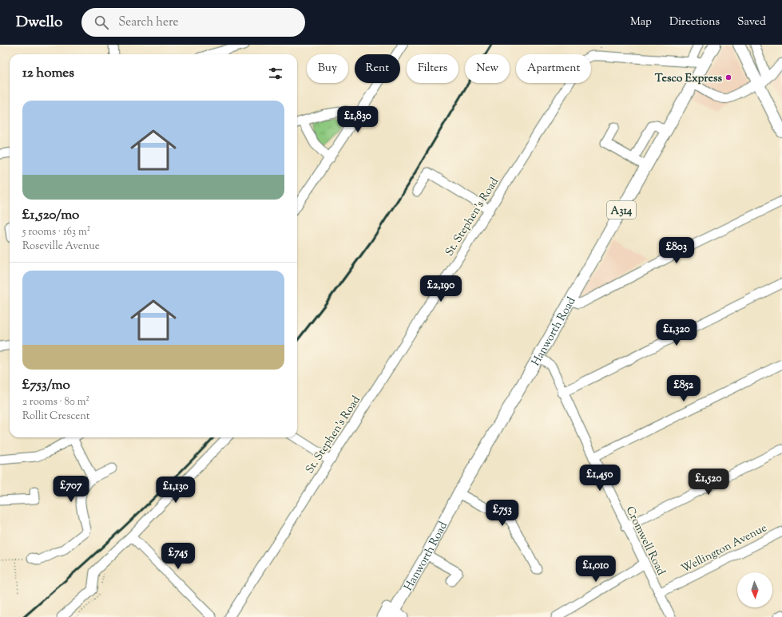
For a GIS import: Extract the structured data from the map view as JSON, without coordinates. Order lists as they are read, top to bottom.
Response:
{
  "streets": {
    "main road": ["A314", "Hanworth Road"],
    "street": ["St. Stephen's Road", "Cromwell Road", "Wellington Avenue"]
  },
  "crossings": [
    ["St. Stephen's Road", "Hanworth Road"],
    ["Hanworth Road", "Cromwell Road"],
    ["Cromwell Road", "Wellington Avenue"]
  ],
  "places": ["Tesco Express"],
  "north": "bottom",
  "page": {
    "header": "Dwello",
    "search": "Search here",
    "nav": ["Map", "Directions", "Saved"],
    "chip": [
      "Buy",
      "Rent",
      "Filters",
      "New",
      "Apartment"
    ],
    "heading": "12 homes",
    "list": [
      {
        "name": "£1,520/mo",
        "note": "5 rooms · 163 m² · Roseville Avenue"
      },
      {
        "name": "£753/mo",
        "note": "2 rooms · 80 m² · Rollit Crescent"
      }
    ],
    "price": [
      "£1,830",
      "£803",
      "£2,190",
      "£1,320",
      "£852",
      "£1,450",
      "£1,520",
      "£707",
      "£1,130",
      "£753",
      "£745",
      "£1,010"
    ]
  }
}
